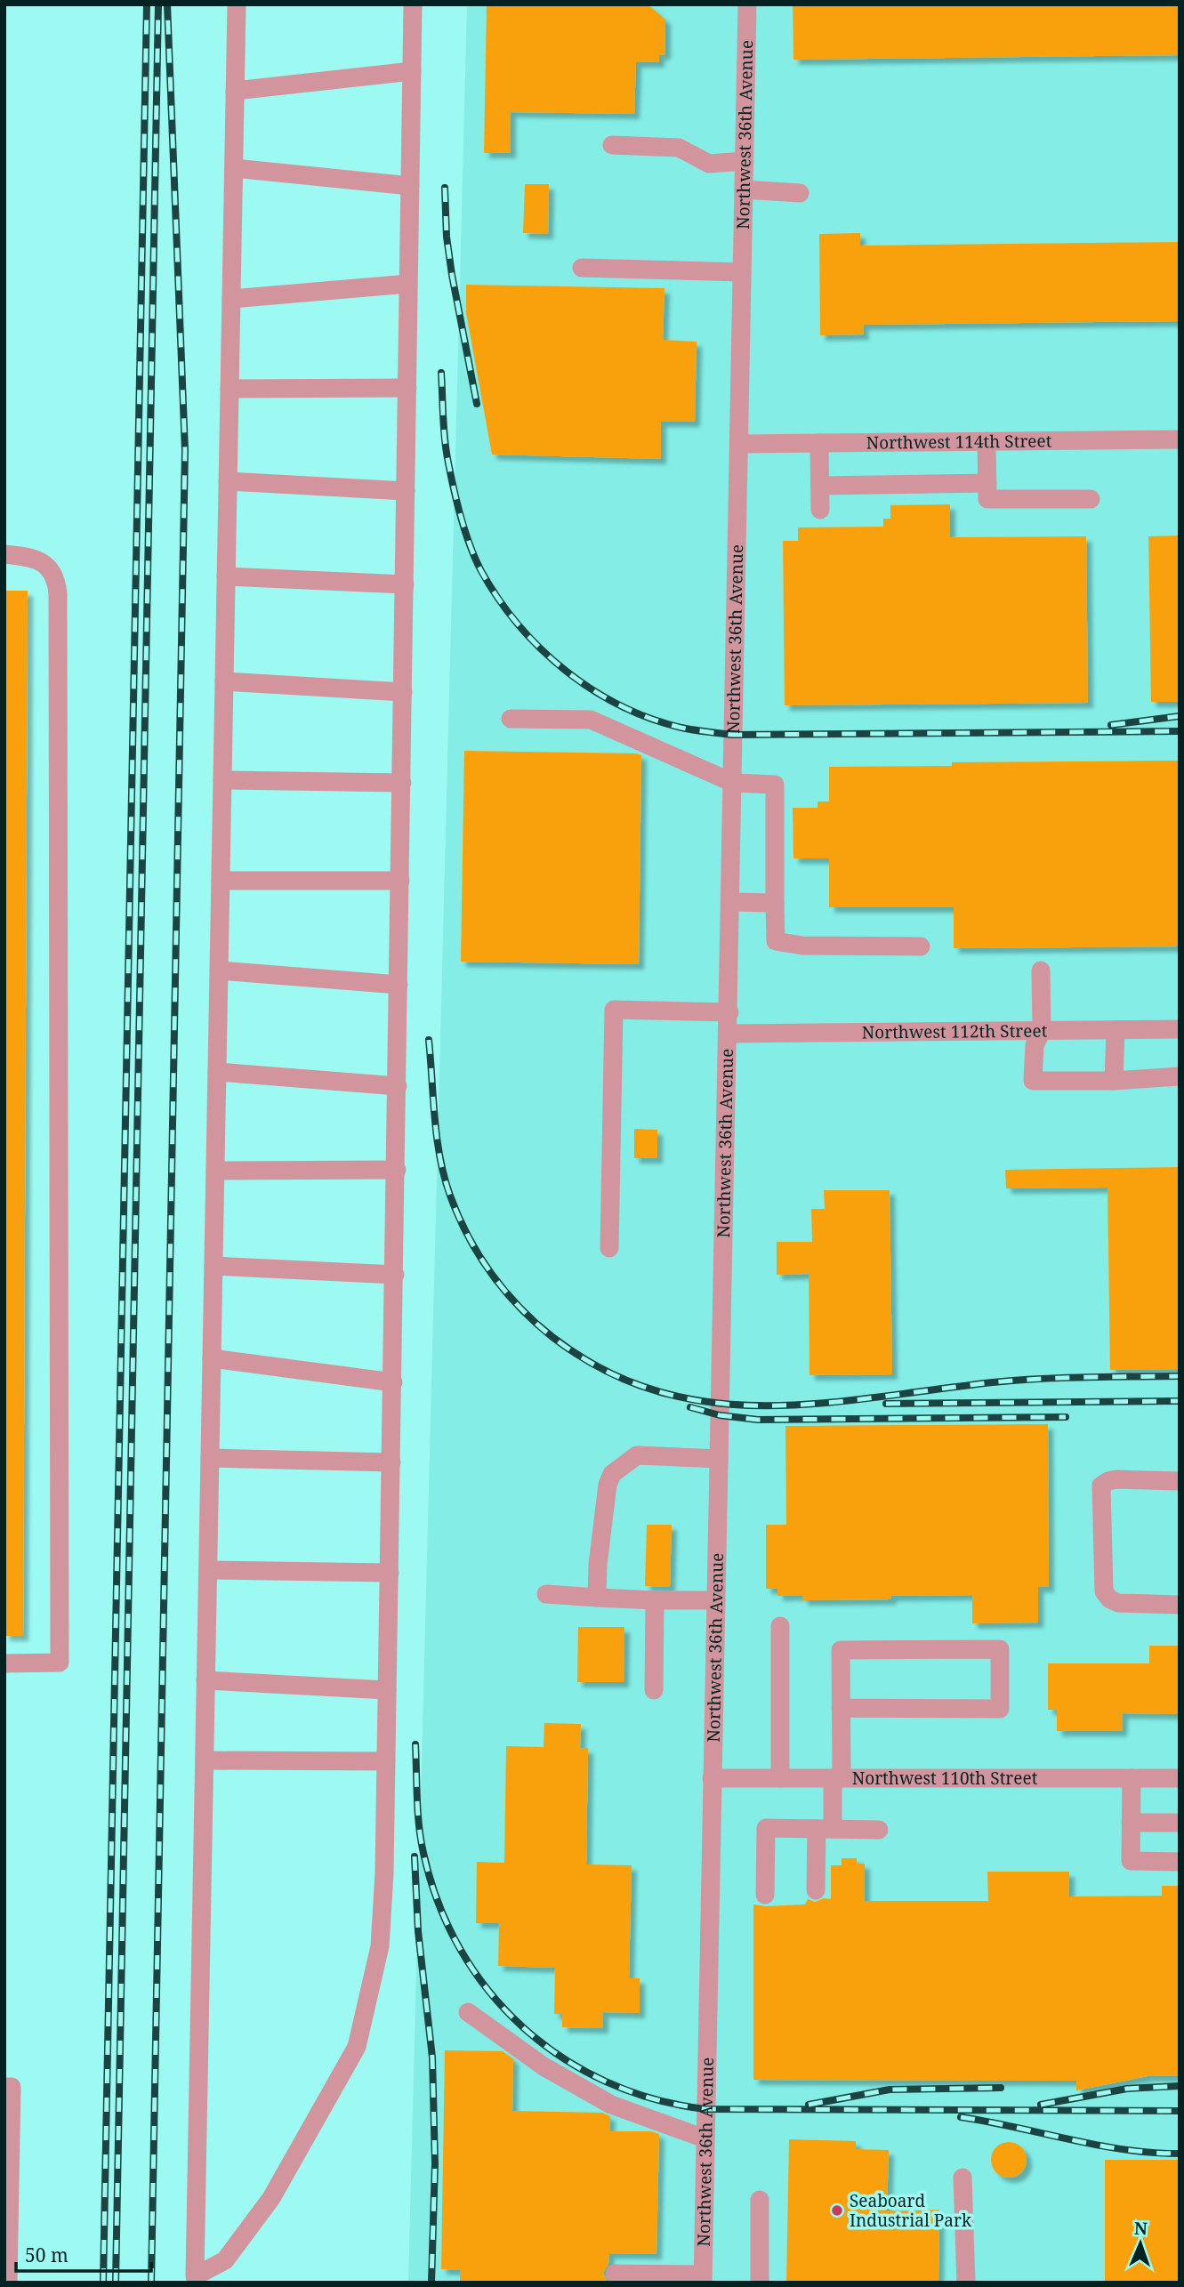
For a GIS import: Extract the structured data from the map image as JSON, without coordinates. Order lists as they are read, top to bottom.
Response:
{
  "streets": {
    "street": [
      "Northwest 36th Avenue",
      "Northwest 114th Street",
      "Northwest 112th Street",
      "Northwest 110th Street"
    ]
  },
  "crossings": [
    ["Northwest 36th Avenue", "Northwest 114th Street"],
    ["Northwest 36th Avenue", "Northwest 112th Street"],
    ["Northwest 36th Avenue", "Northwest 110th Street"]
  ],
  "places": ["Seaboard Industrial Park"],
  "scale_bar": "50 m",
  "north": "top"
}
